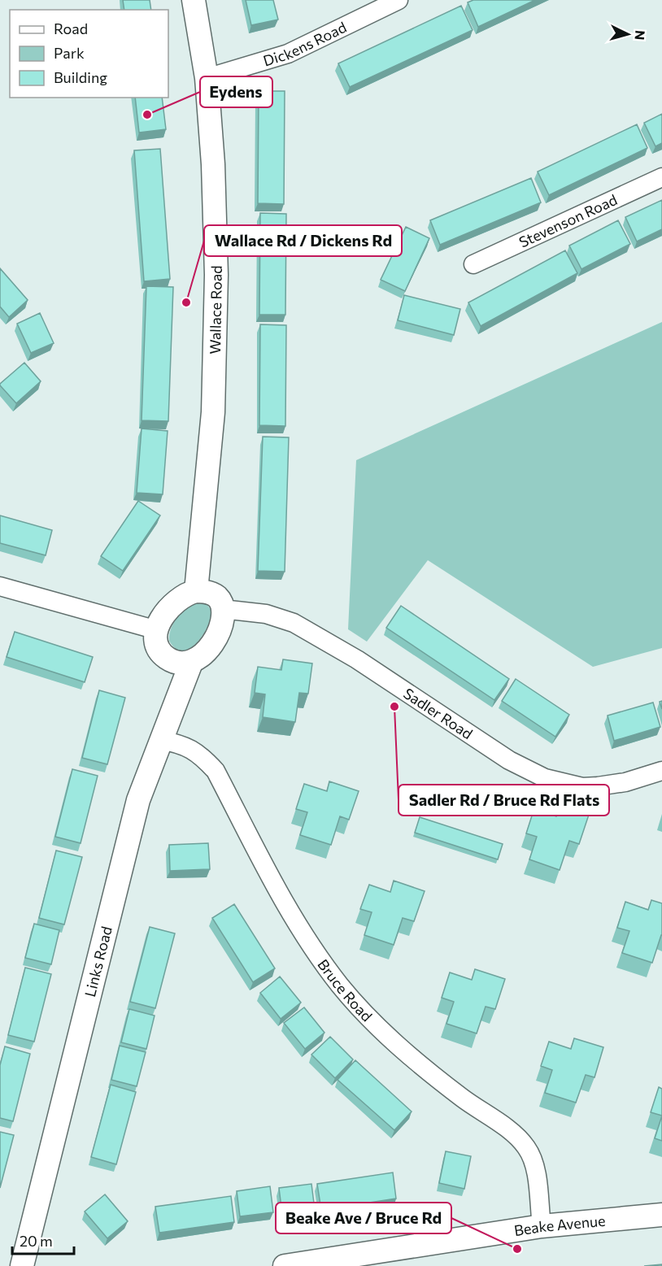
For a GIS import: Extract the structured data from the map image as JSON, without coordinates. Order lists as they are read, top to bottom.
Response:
{
  "streets": {
    "street": [
      "Dickens Road",
      "Stevenson Road",
      "Wallace Road",
      "Sadler Road",
      "Links Road",
      "Bruce Road",
      "Beake Avenue"
    ]
  },
  "crossings": [
    ["Dickens Road", "Wallace Road"],
    ["Wallace Road", "Sadler Road"],
    ["Wallace Road", "Links Road"],
    ["Sadler Road", "Links Road"],
    ["Links Road", "Bruce Road"],
    ["Bruce Road", "Beake Avenue"]
  ],
  "places": [
    "Eydens",
    "Wallace Rd / Dickens Rd",
    "Sadler Rd / Bruce Rd Flats",
    "Beake Ave / Bruce Rd"
  ],
  "legend": ["Road", "Park", "Building"],
  "scale_bar": "20 m",
  "north": "right"
}
